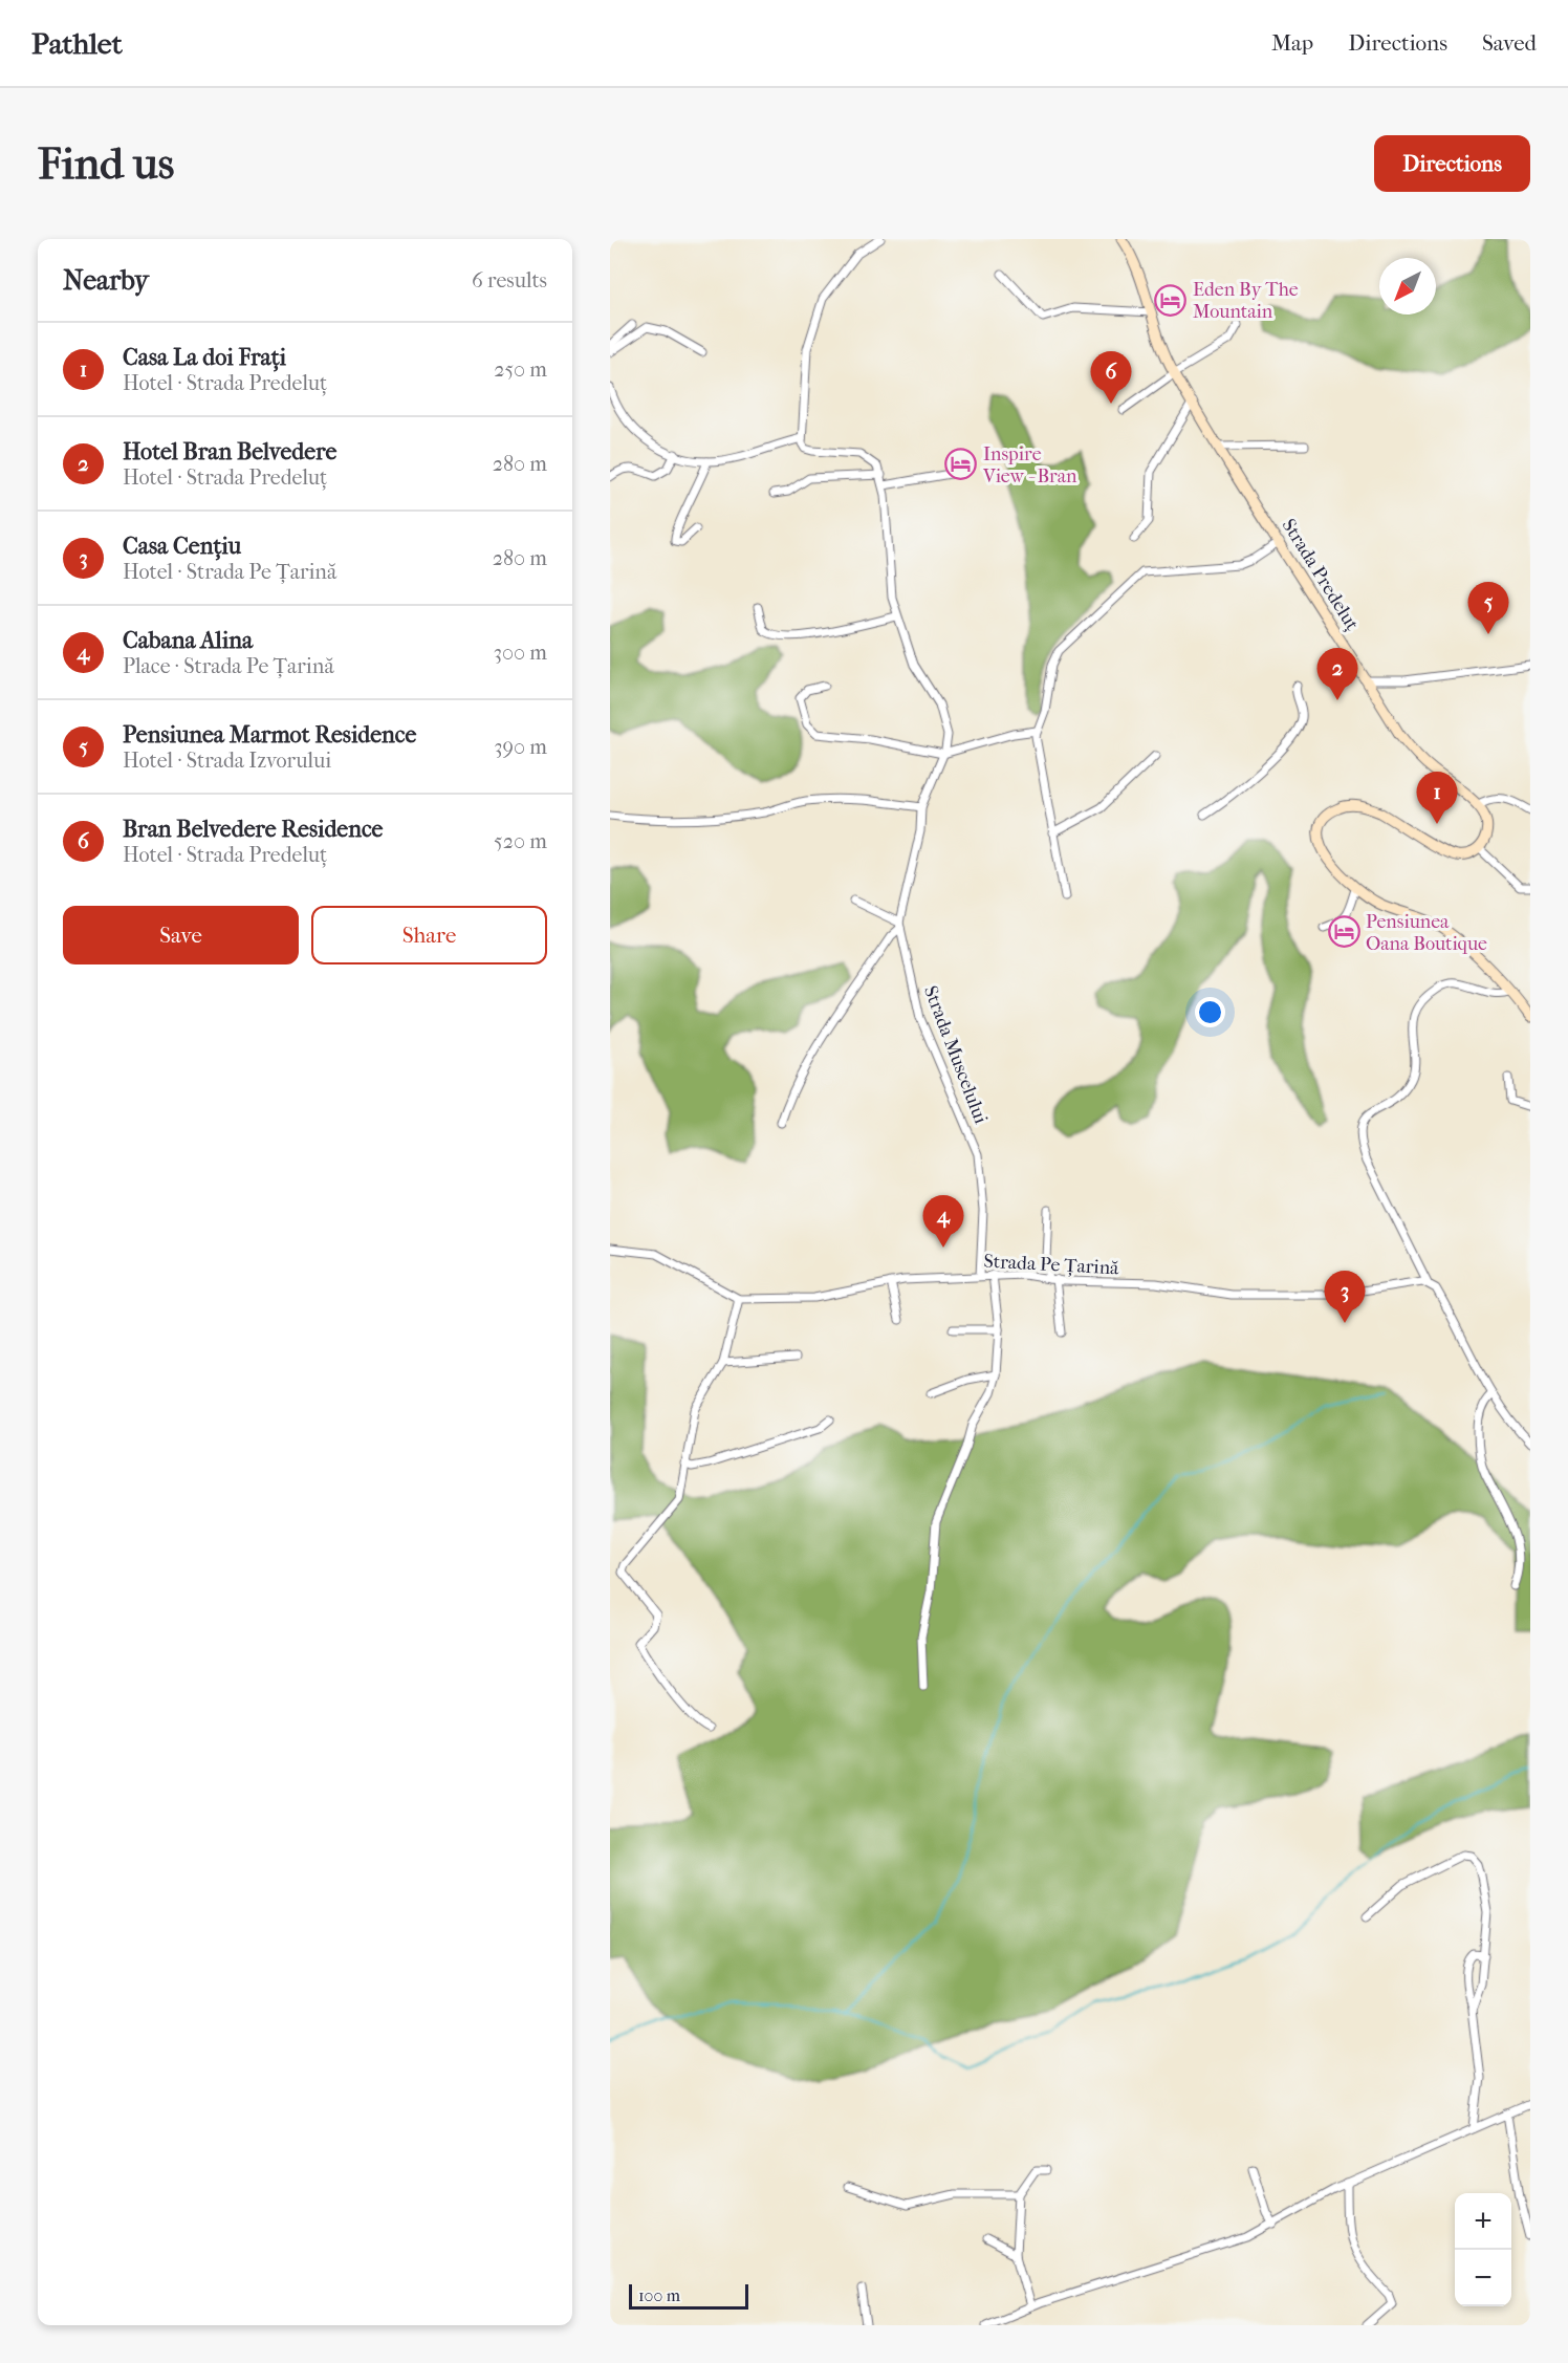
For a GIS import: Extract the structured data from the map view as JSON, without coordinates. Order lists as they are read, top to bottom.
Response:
{
  "streets": {
    "main road": ["Strada Predeluț"],
    "street": ["Strada Muscelului", "Strada Pe Țarină"]
  },
  "crossings": [
    ["Strada Muscelului", "Strada Pe Țarină"]
  ],
  "places": {
    "hotel": ["Eden By The Mountain", "Inspire View - Bran", "Pensiunea Oana Boutique"]
  },
  "scale_bar": "100 m",
  "north": "bottom left",
  "page": {
    "header": "Pathlet",
    "nav": ["Map", "Directions", "Saved"],
    "buttons": [
      "Directions",
      ["Save", "Share"]
    ],
    "title": "Find us",
    "heading": ["Nearby", "6 results"],
    "list": [
      {
        "mark": "1",
        "name": "Casa La doi Frați",
        "note": "Hotel · Strada Predeluț",
        "value": "250 m"
      },
      {
        "mark": "2",
        "name": "Hotel Bran Belvedere",
        "note": "Hotel · Strada Predeluț",
        "value": "280 m"
      },
      {
        "mark": "3",
        "name": "Casa Cențiu",
        "note": "Hotel · Strada Pe Țarină",
        "value": "280 m"
      },
      {
        "mark": "4",
        "name": "Cabana Alina",
        "note": "Place · Strada Pe Țarină",
        "value": "300 m"
      },
      {
        "mark": "5",
        "name": "Pensiunea Marmot Residence",
        "note": "Hotel · Strada Izvorului",
        "value": "390 m"
      },
      {
        "mark": "6",
        "name": "Bran Belvedere Residence",
        "note": "Hotel · Strada Predeluț",
        "value": "520 m"
      }
    ],
    "pins": [
      "6",
      "5",
      "2",
      "1",
      "4",
      "3"
    ],
    "map_buttons": ["+", "−"],
    "scale": "100 m"
  }
}
